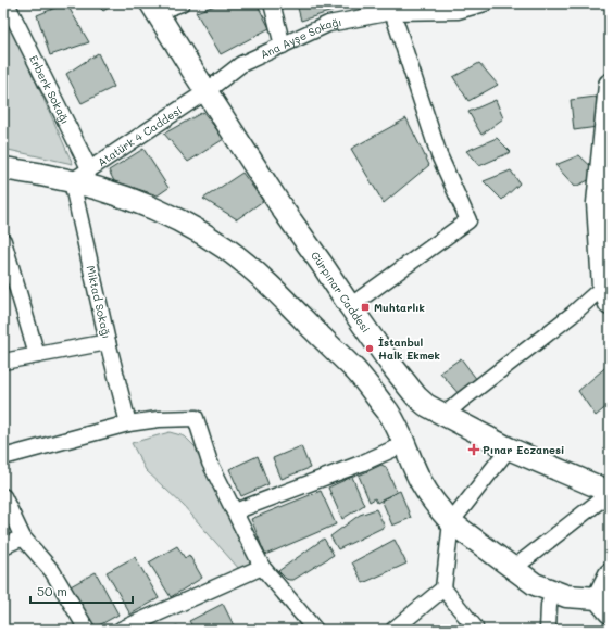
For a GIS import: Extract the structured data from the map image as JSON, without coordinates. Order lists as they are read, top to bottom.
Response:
{
  "streets": {
    "main road": ["Gürpınar Caddesi"],
    "street": [
      "Ana Ayşe Sokağı",
      "Erberk Sokağı",
      "Atatürk 4 Caddesi",
      "Miktad Sokağı"
    ]
  },
  "crossings": [
    ["Ana Ayşe Sokağı", "Atatürk 4 Caddesi"],
    ["Ana Ayşe Sokağı", "Gürpınar Caddesi"],
    ["Erberk Sokağı", "Atatürk 4 Caddesi"],
    ["Erberk Sokağı", "Miktad Sokağı"],
    ["Atatürk 4 Caddesi", "Gürpınar Caddesi"],
    ["Atatürk 4 Caddesi", "Miktad Sokağı"]
  ],
  "places": {
    "transit": ["Muhtarlık"],
    "other": ["İstanbul Halk Ekmek"],
    "health": ["Pınar Eczanesi"]
  },
  "scale_bar": "50 m"
}
